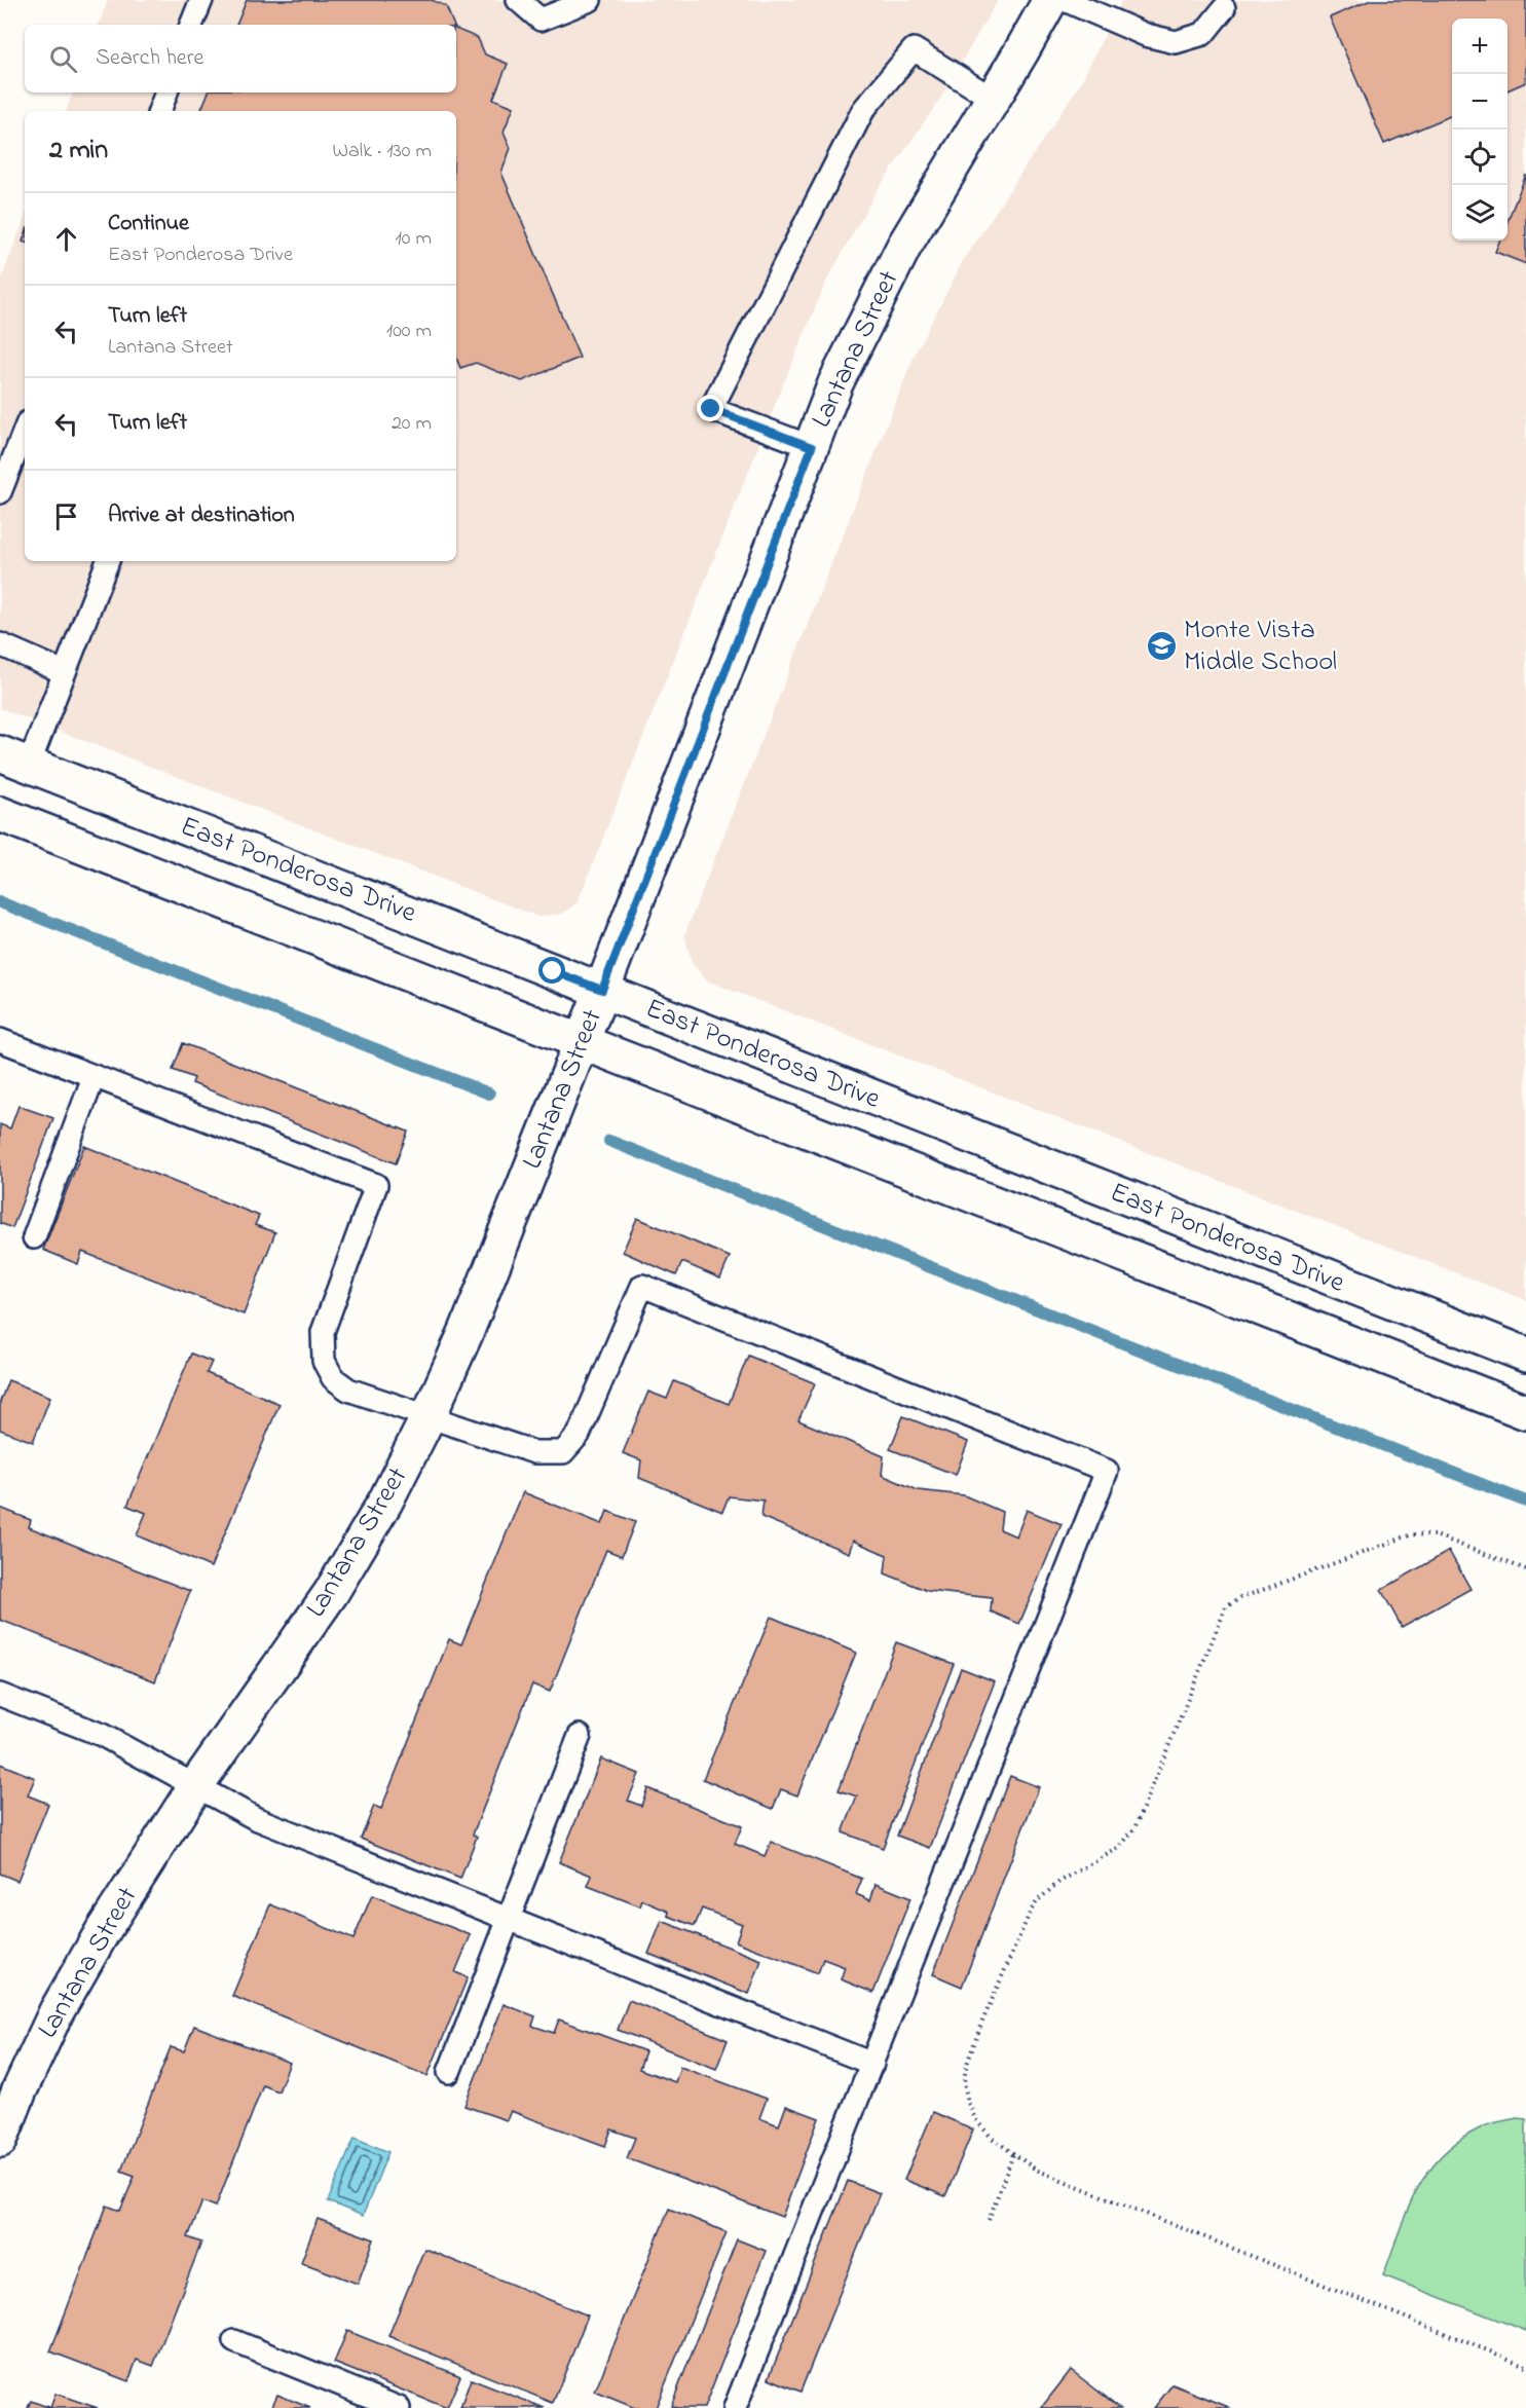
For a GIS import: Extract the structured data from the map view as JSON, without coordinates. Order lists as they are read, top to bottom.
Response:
{
  "streets": {
    "main road": ["Lantana Street", "East Ponderosa Drive"]
  },
  "crossings": [
    ["Lantana Street", "East Ponderosa Drive"]
  ],
  "places": {
    "school or university": ["Monte Vista Middle School"]
  },
  "page": {
    "map_buttons": ["+", "−"],
    "search": "Search here",
    "heading": ["2 min", "Walk · 130 m"],
    "list": [
      ["Continue", "East Ponderosa Drive", "10 m"],
      ["Turn left", "Lantana Street", "100 m"],
      ["Turn left", "20 m"],
      "Arrive at destination"
    ]
  }
}
